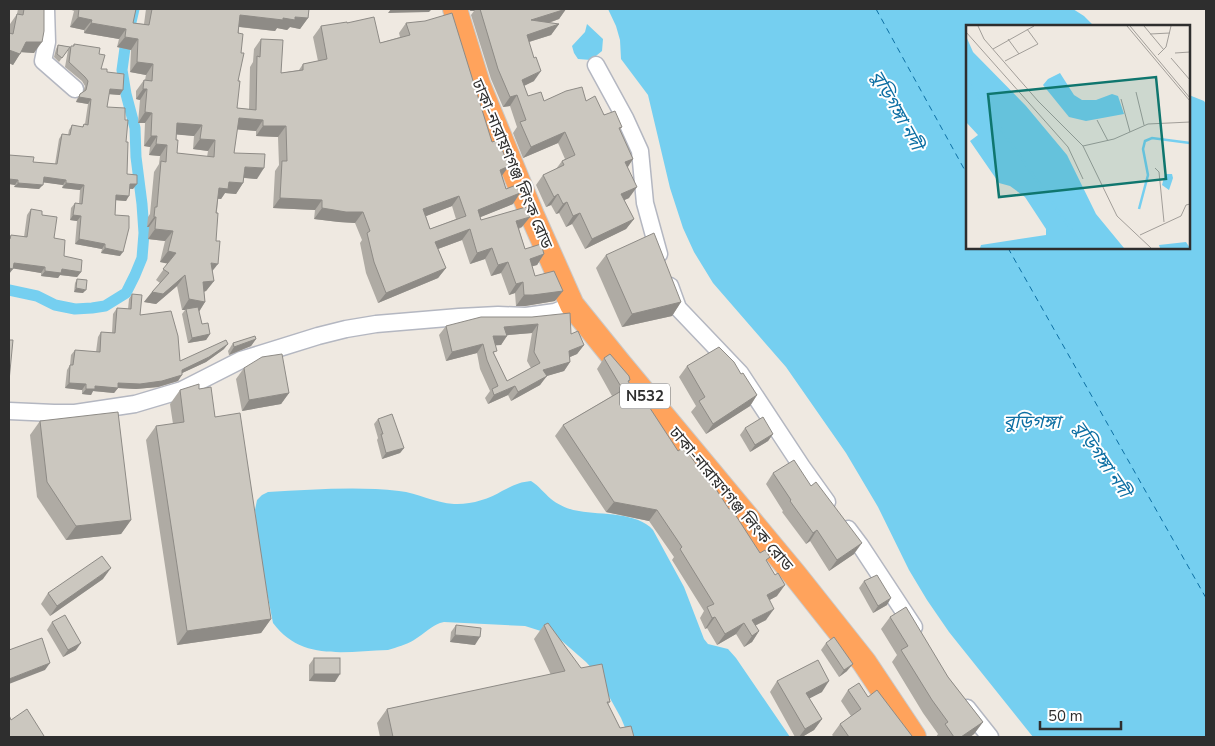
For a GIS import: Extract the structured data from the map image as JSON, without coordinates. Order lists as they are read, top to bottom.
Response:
{
  "streets": {
    "highway": ["ঢাকা-নারায়ণগঞ্জ লিংক রোড", "N532"]
  },
  "water": ["বুড়িগঙ্গা নদী", "বুড়িগঙ্গা"],
  "scale_bar": "50 m"
}
